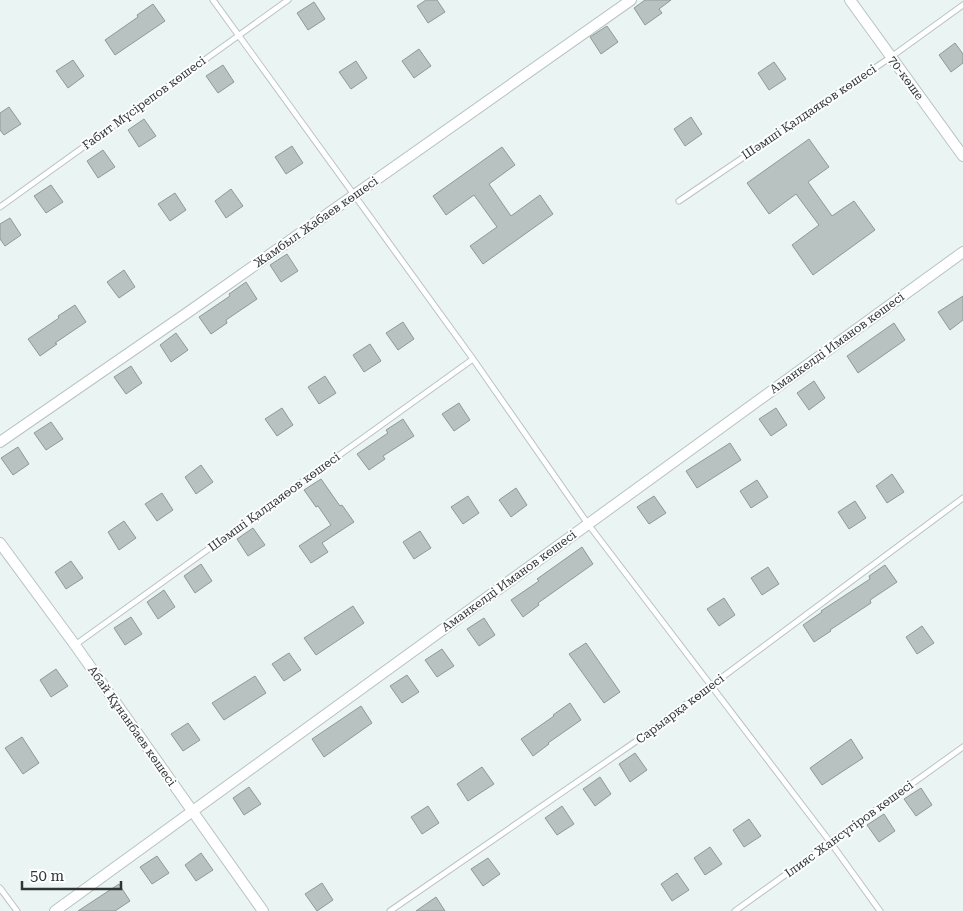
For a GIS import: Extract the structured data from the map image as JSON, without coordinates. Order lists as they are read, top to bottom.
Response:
{
  "streets": {
    "street": [
      "70-көше",
      "Жамбыл Жабаев көшесі",
      "Аманкелді Иманов көшесі",
      "Абай Құнанбаев көшесі"
    ],
    "lane": [
      "Ғабит Мүсірепов көшесі",
      "Шәмші Қалдаяқов көшесі",
      "Шәмші Қалдаяөов көшесі",
      "Сарыарқа көшесі",
      "Ілияс Жансүгіров көшесі"
    ]
  },
  "crossings": [
    ["70-көше", "Шәмші Қалдаяқов көшесі"],
    ["Аманкелді Иманов көшесі", "Абай Құнанбаев көшесі"],
    ["Шәмші Қалдаяөов көшесі", "Абай Құнанбаев көшесі"]
  ],
  "scale_bar": "50 m"
}
